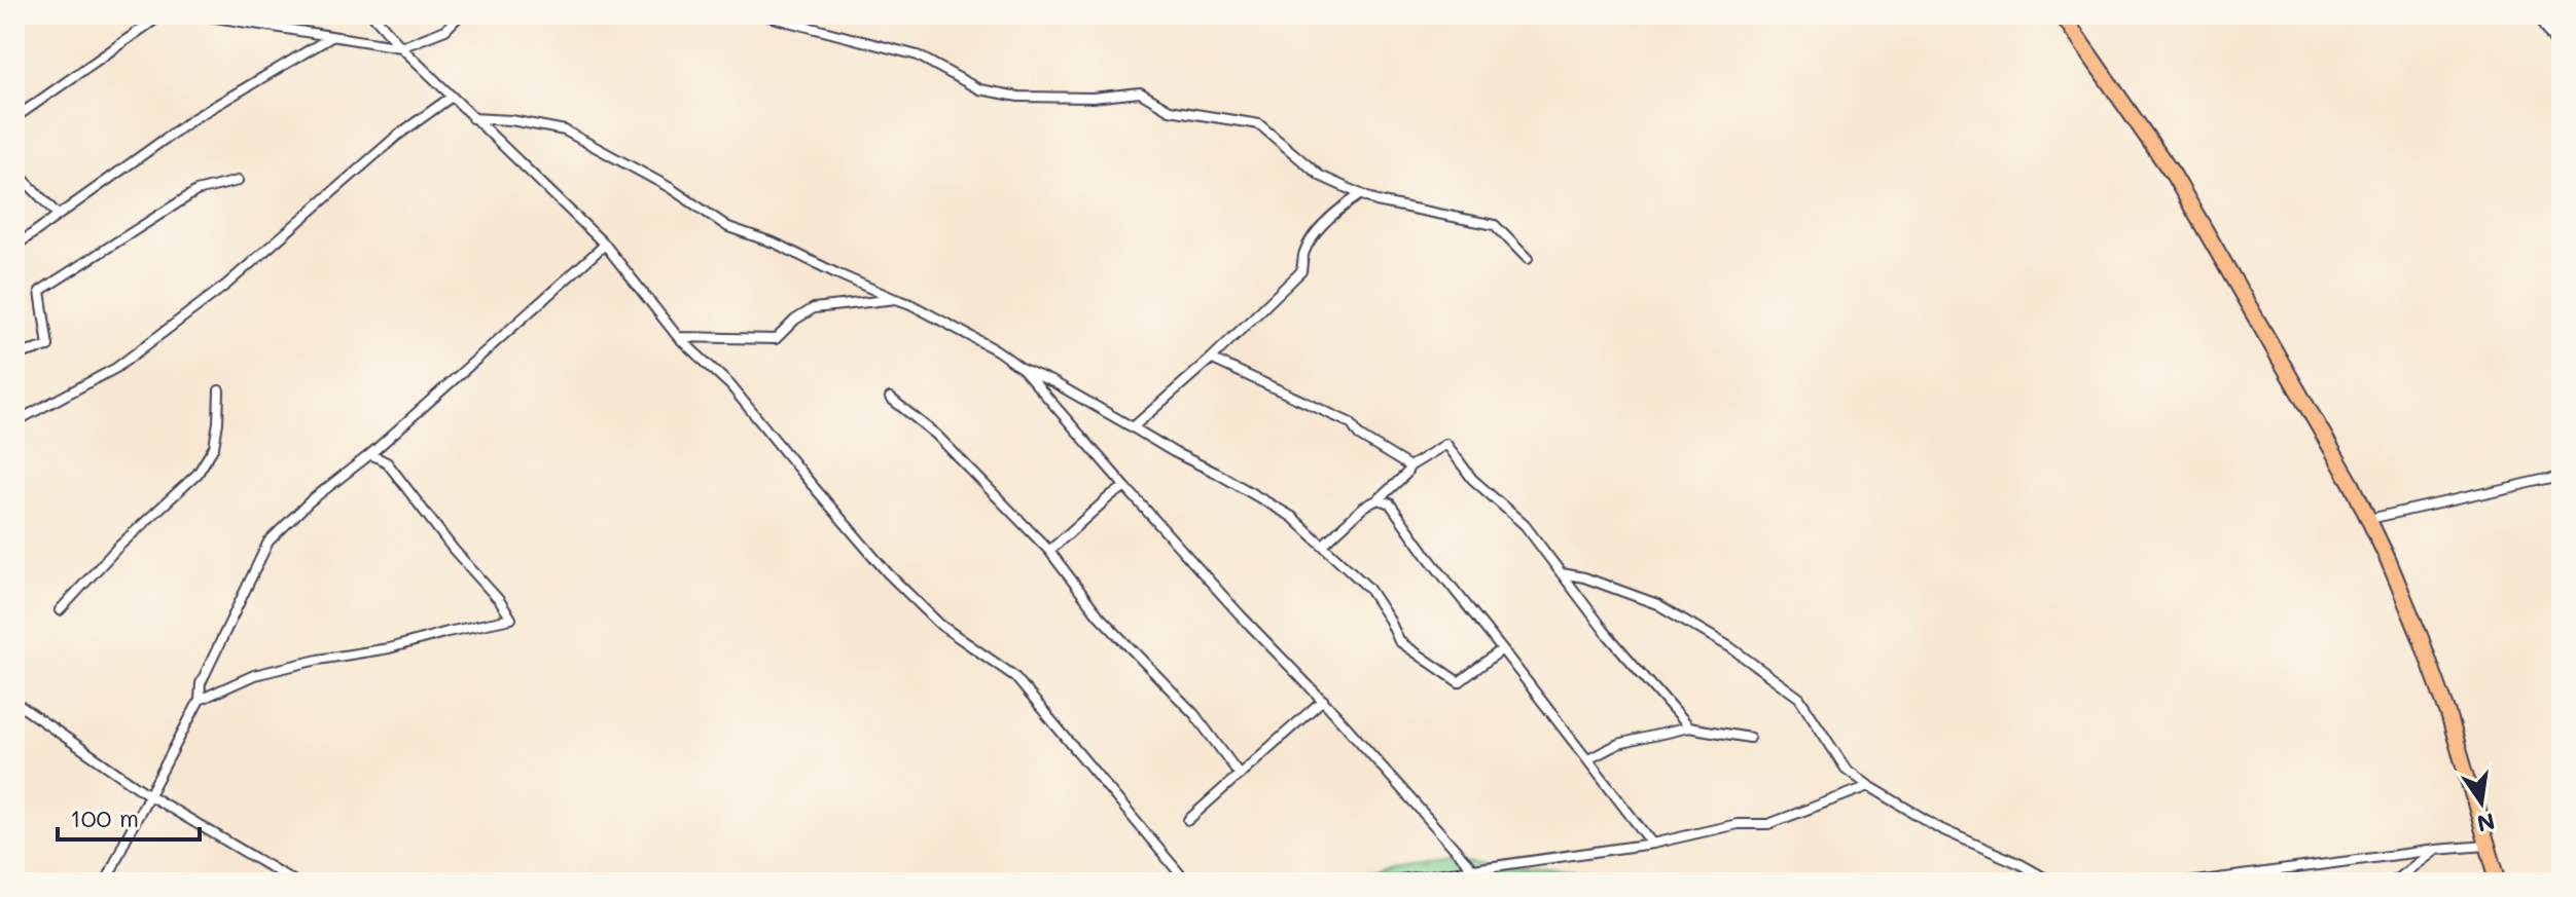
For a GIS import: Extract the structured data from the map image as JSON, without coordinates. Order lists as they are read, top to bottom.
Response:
{
  "scale_bar": "100 m",
  "north": "bottom"
}
